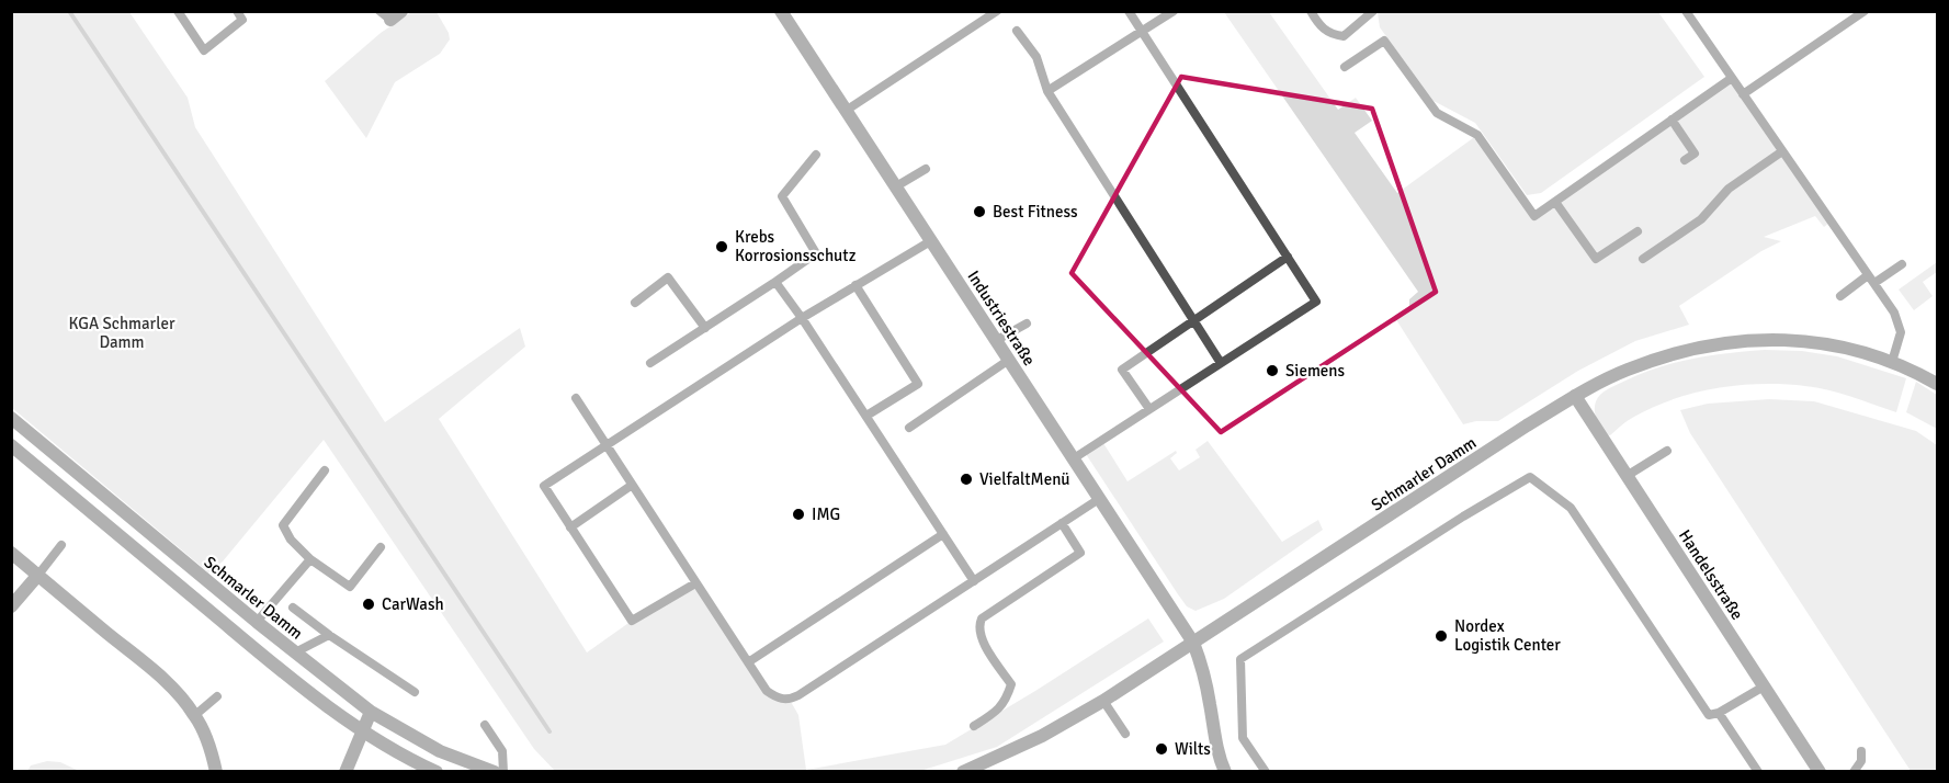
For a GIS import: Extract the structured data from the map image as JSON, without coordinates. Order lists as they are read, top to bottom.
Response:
{
  "streets": {
    "street": ["Industriestraße", "Schmarler Damm", "Handelsstraße"]
  },
  "crossings": [
    ["Industriestraße", "Schmarler Damm"],
    ["Schmarler Damm", "Handelsstraße"]
  ],
  "parks": ["KGA Schmarler Damm"],
  "places": [
    "Best Fitness",
    "Krebs Korrosionsschutz",
    "Siemens",
    "VielfaltMenü",
    "IMG",
    "CarWash",
    "Nordex Logistik Center",
    "Wilts"
  ]
}
